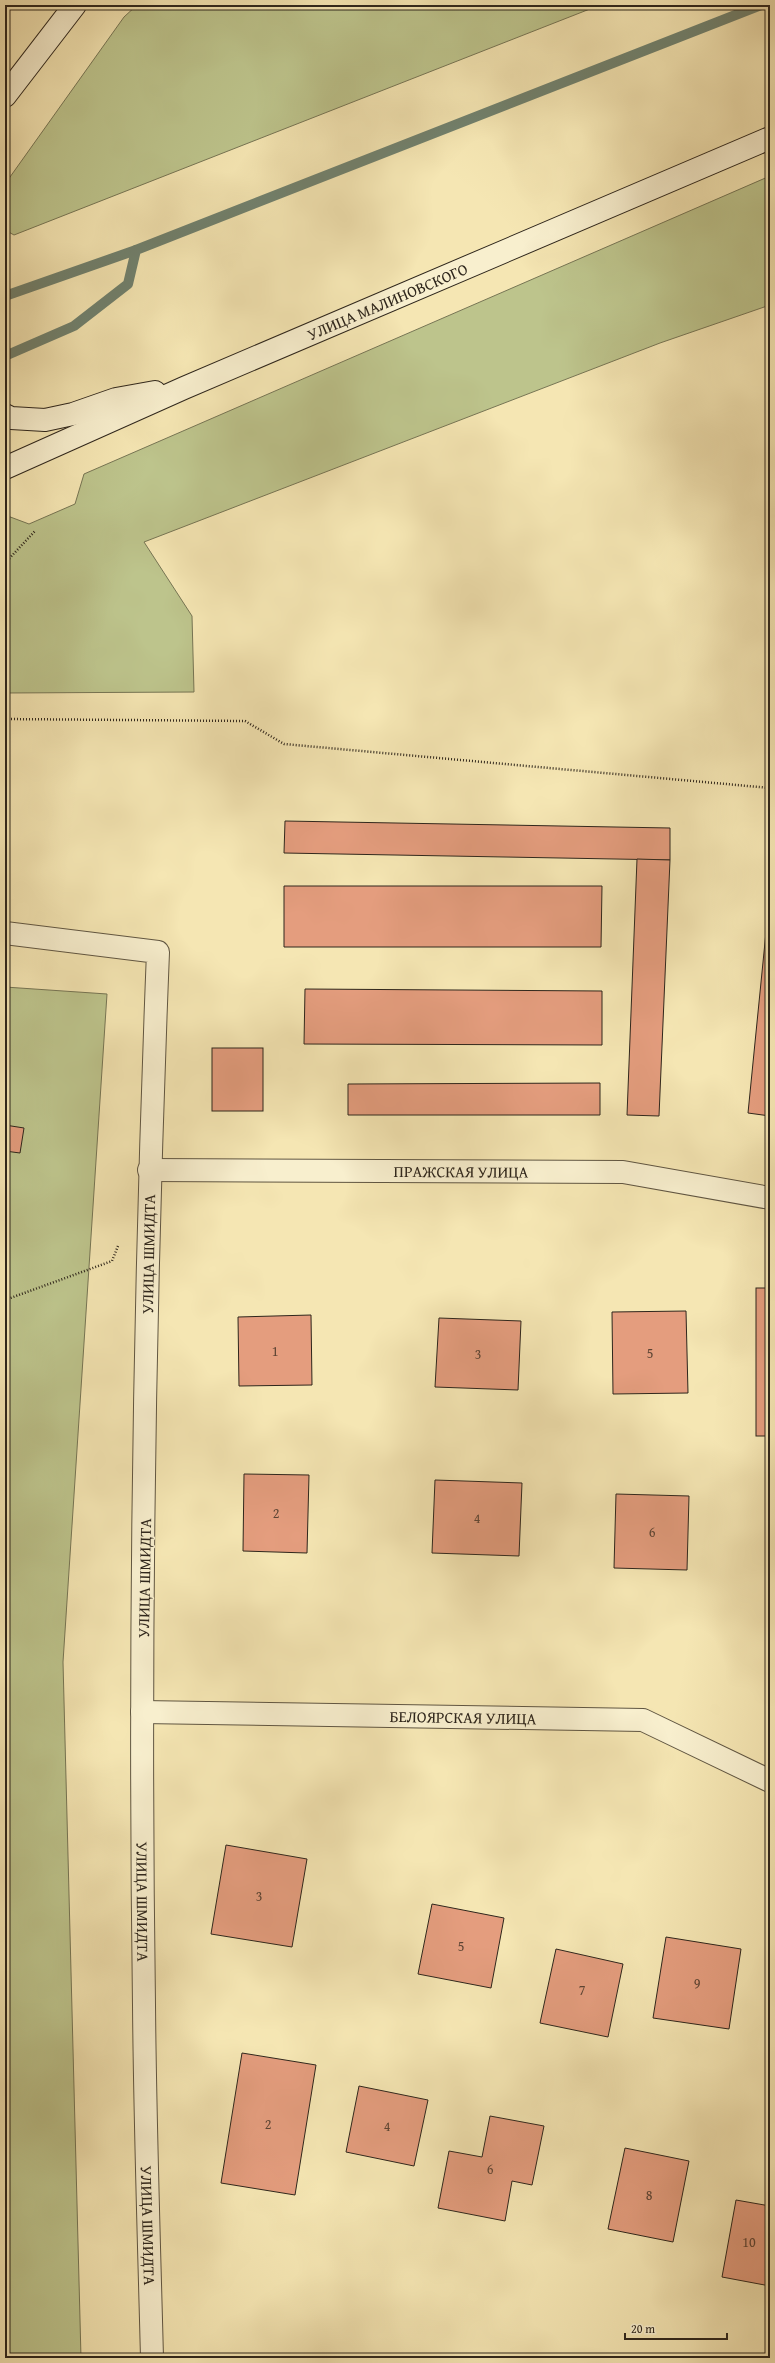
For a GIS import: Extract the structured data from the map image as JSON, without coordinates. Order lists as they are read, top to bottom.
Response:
{
  "streets": {
    "street": [
      "УЛИЦА МАЛИНОВСКОГО",
      "ПРАЖСКАЯ УЛИЦА",
      "УЛИЦА ШМИДТА",
      "БЕЛОЯРСКАЯ УЛИЦА"
    ]
  },
  "crossings": [
    ["ПРАЖСКАЯ УЛИЦА", "УЛИЦА ШМИДТА"],
    ["УЛИЦА ШМИДТА", "БЕЛОЯРСКАЯ УЛИЦА"]
  ],
  "house_numbers": [
    "1",
    "5",
    "3",
    "2",
    "4",
    "6",
    "3",
    "5",
    "9",
    "7",
    "2",
    "4",
    "6",
    "8",
    "10"
  ],
  "scale_bar": "20 m"
}
